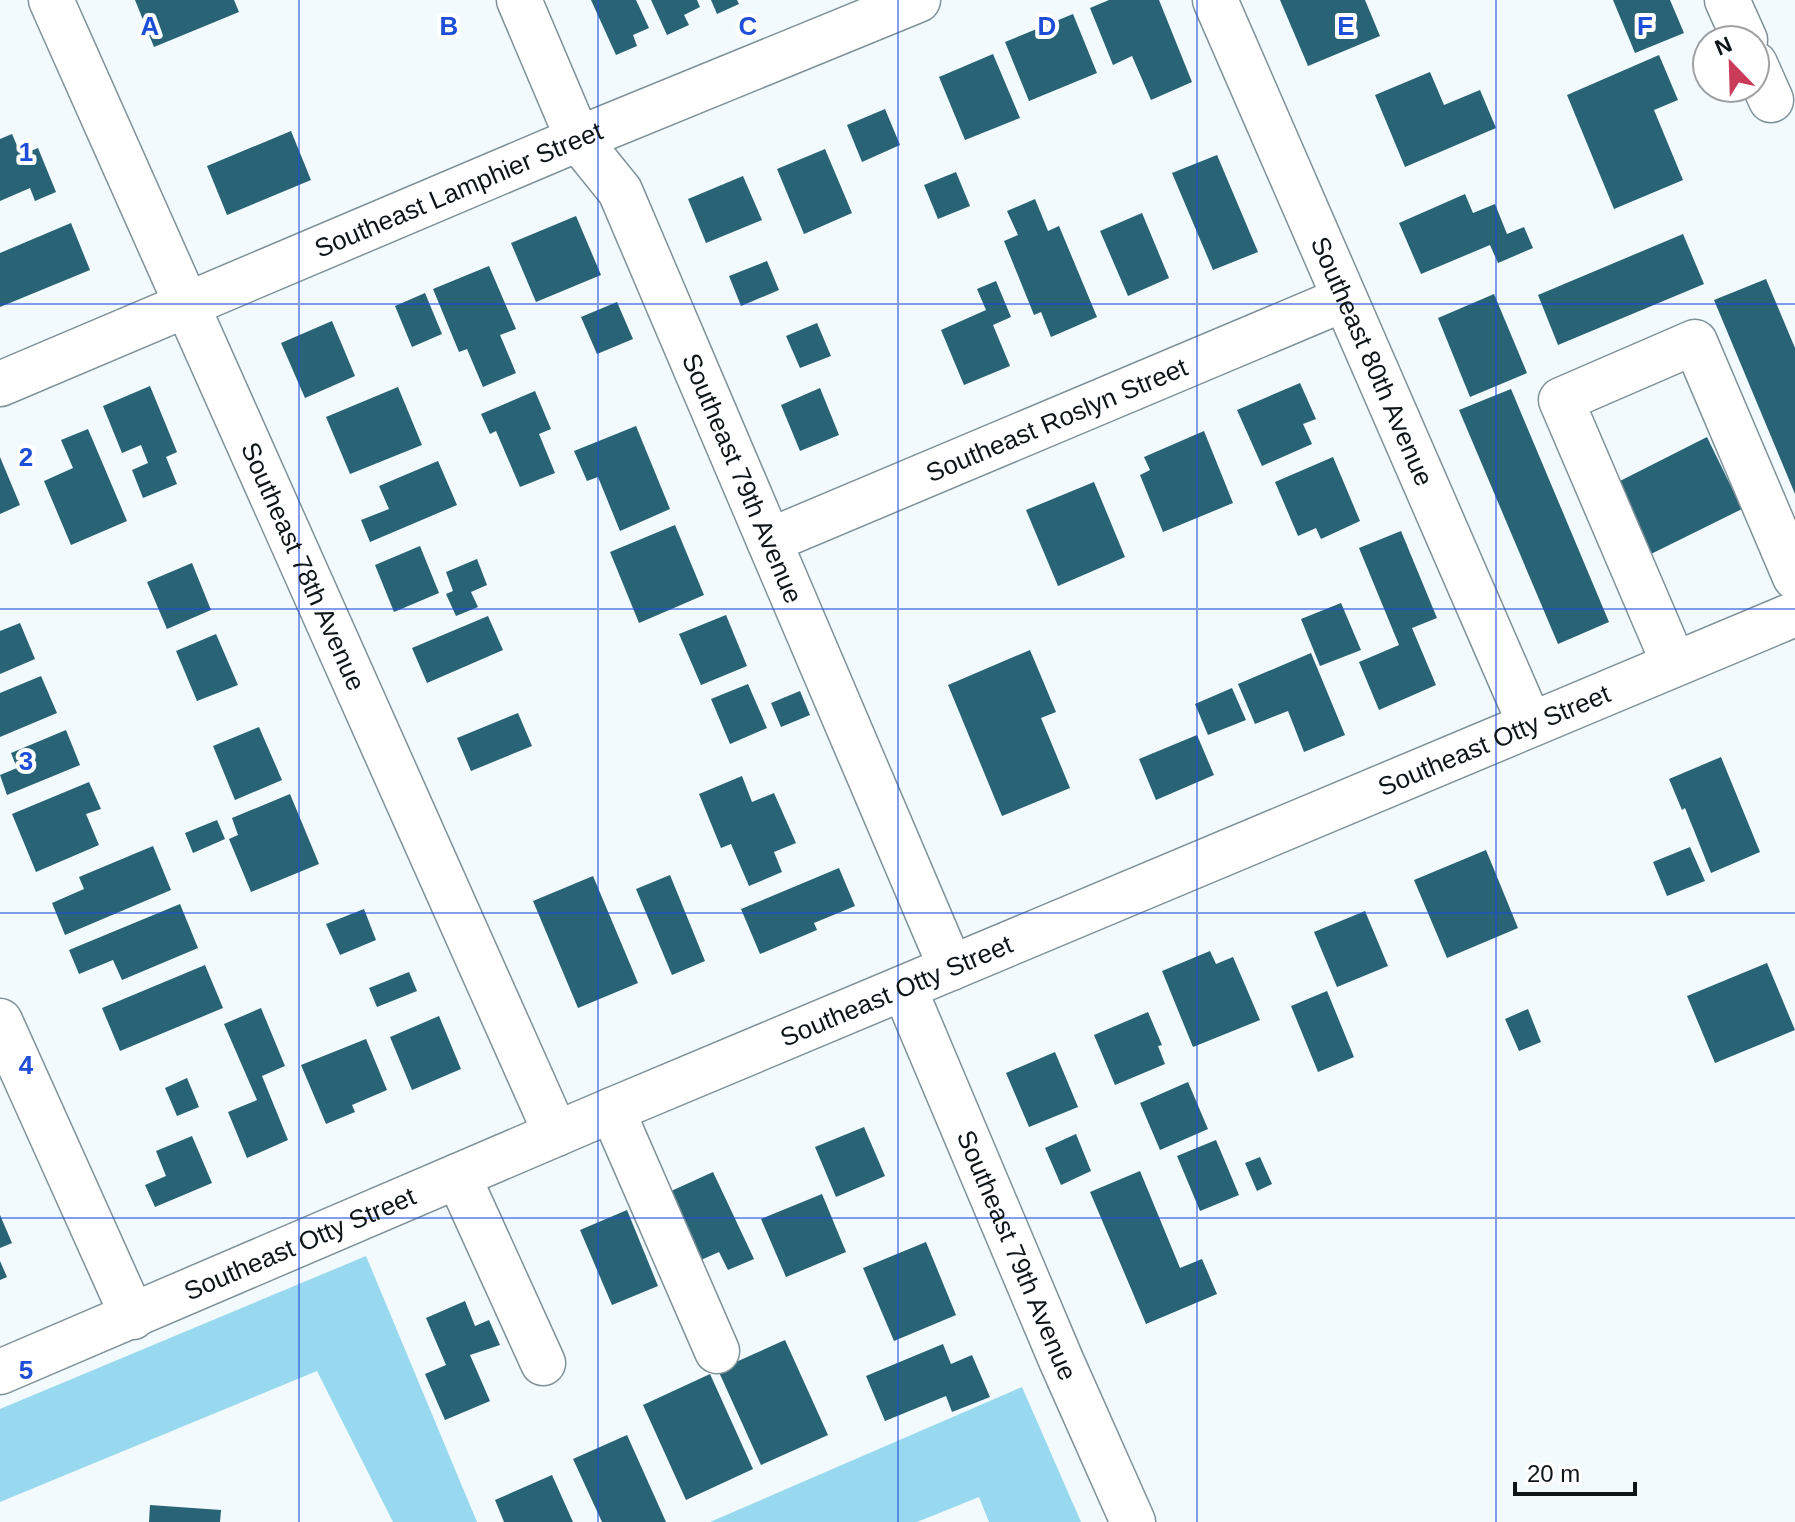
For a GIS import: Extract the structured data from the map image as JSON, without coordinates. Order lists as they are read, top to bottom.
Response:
{
  "streets": {
    "street": [
      "Southeast Lamphier Street",
      "Southeast 80th Avenue",
      "Southeast Roslyn Street",
      "Southeast 79th Avenue",
      "Southeast 78th Avenue",
      "Southeast Otty Street"
    ]
  },
  "crossings": [
    ["Southeast Lamphier Street", "Southeast 79th Avenue"],
    ["Southeast Lamphier Street", "Southeast 78th Avenue"],
    ["Southeast 80th Avenue", "Southeast Roslyn Street"],
    ["Southeast 80th Avenue", "Southeast Otty Street"],
    ["Southeast Roslyn Street", "Southeast 79th Avenue"],
    ["Southeast 79th Avenue", "Southeast Otty Street"],
    ["Southeast 78th Avenue", "Southeast Otty Street"]
  ],
  "scale_bar": "20 m",
  "north": "top left",
  "grid": {
    "columns": [
      "A",
      "B",
      "C",
      "D",
      "E",
      "F"
    ],
    "rows": [
      "1",
      "2",
      "3",
      "4",
      "5"
    ]
  }
}
